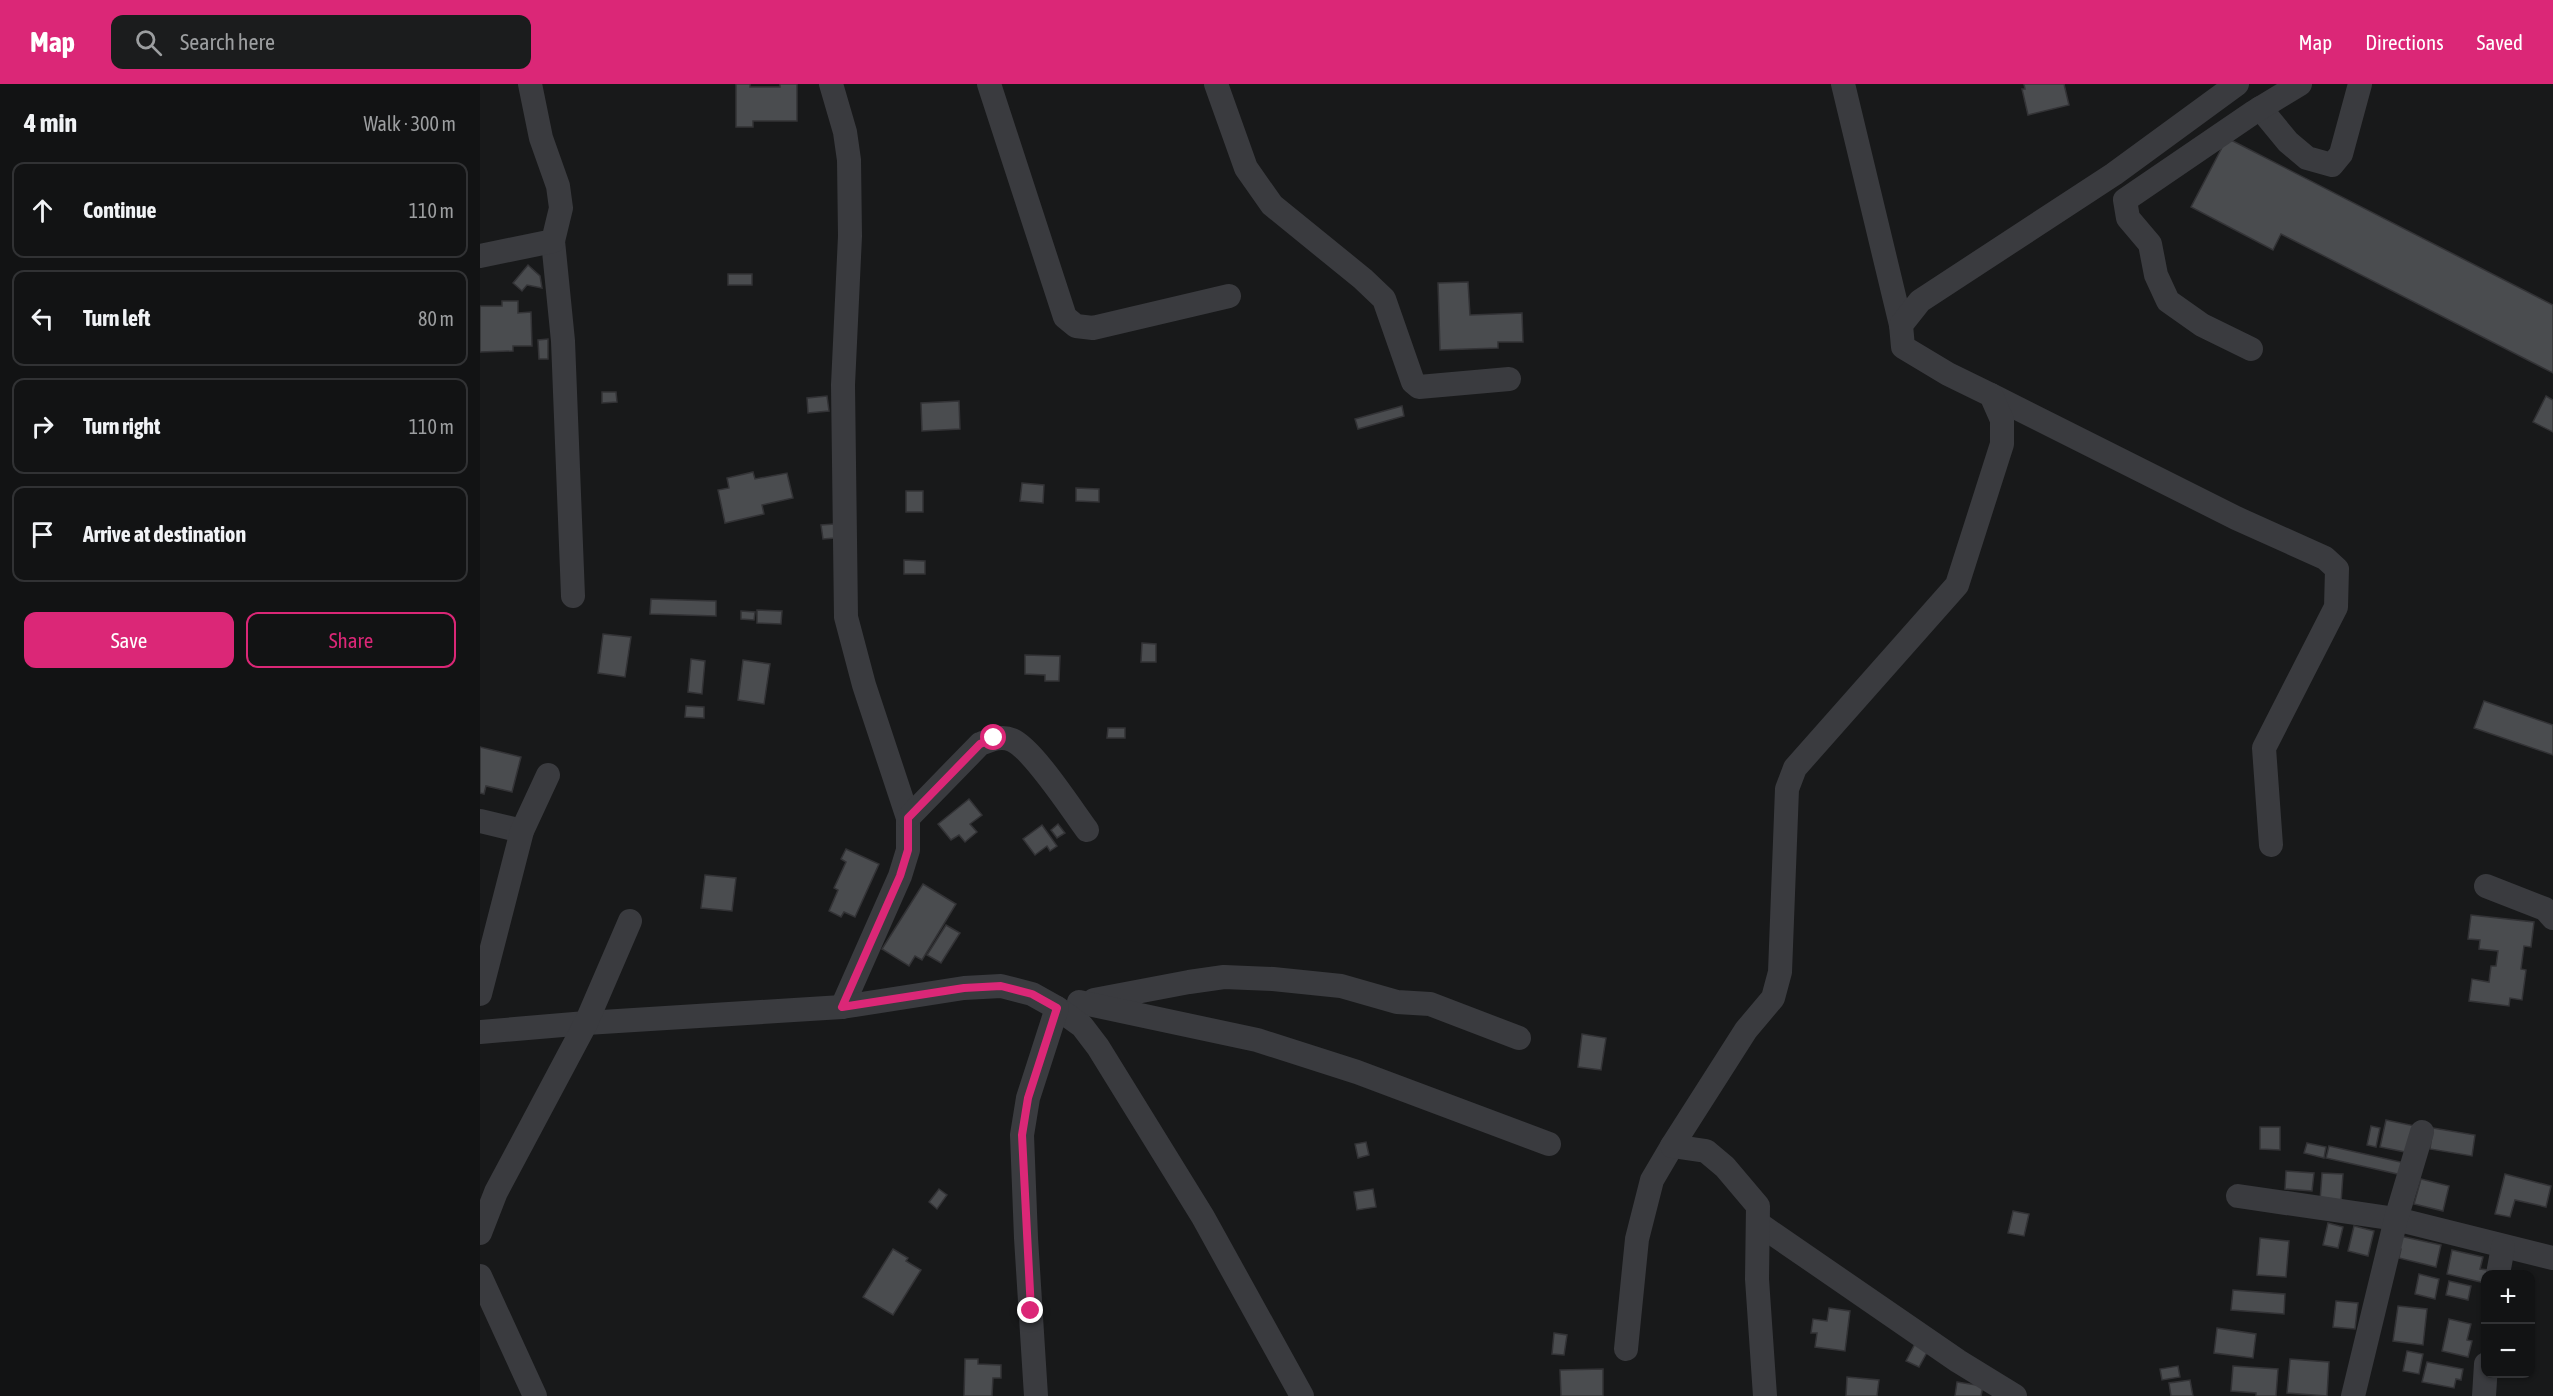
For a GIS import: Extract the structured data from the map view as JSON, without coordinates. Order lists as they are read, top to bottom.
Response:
{
  "page": {
    "header": "Map",
    "search": "Search here",
    "nav": ["Map", "Directions", "Saved"],
    "heading": ["4 min", "Walk · 300 m"],
    "list": [
      ["Continue", "110 m"],
      ["Turn left", "80 m"],
      ["Turn right", "110 m"],
      "Arrive at destination"
    ],
    "buttons": ["Save", "Share"],
    "map_buttons": ["+", "−"]
  }
}
